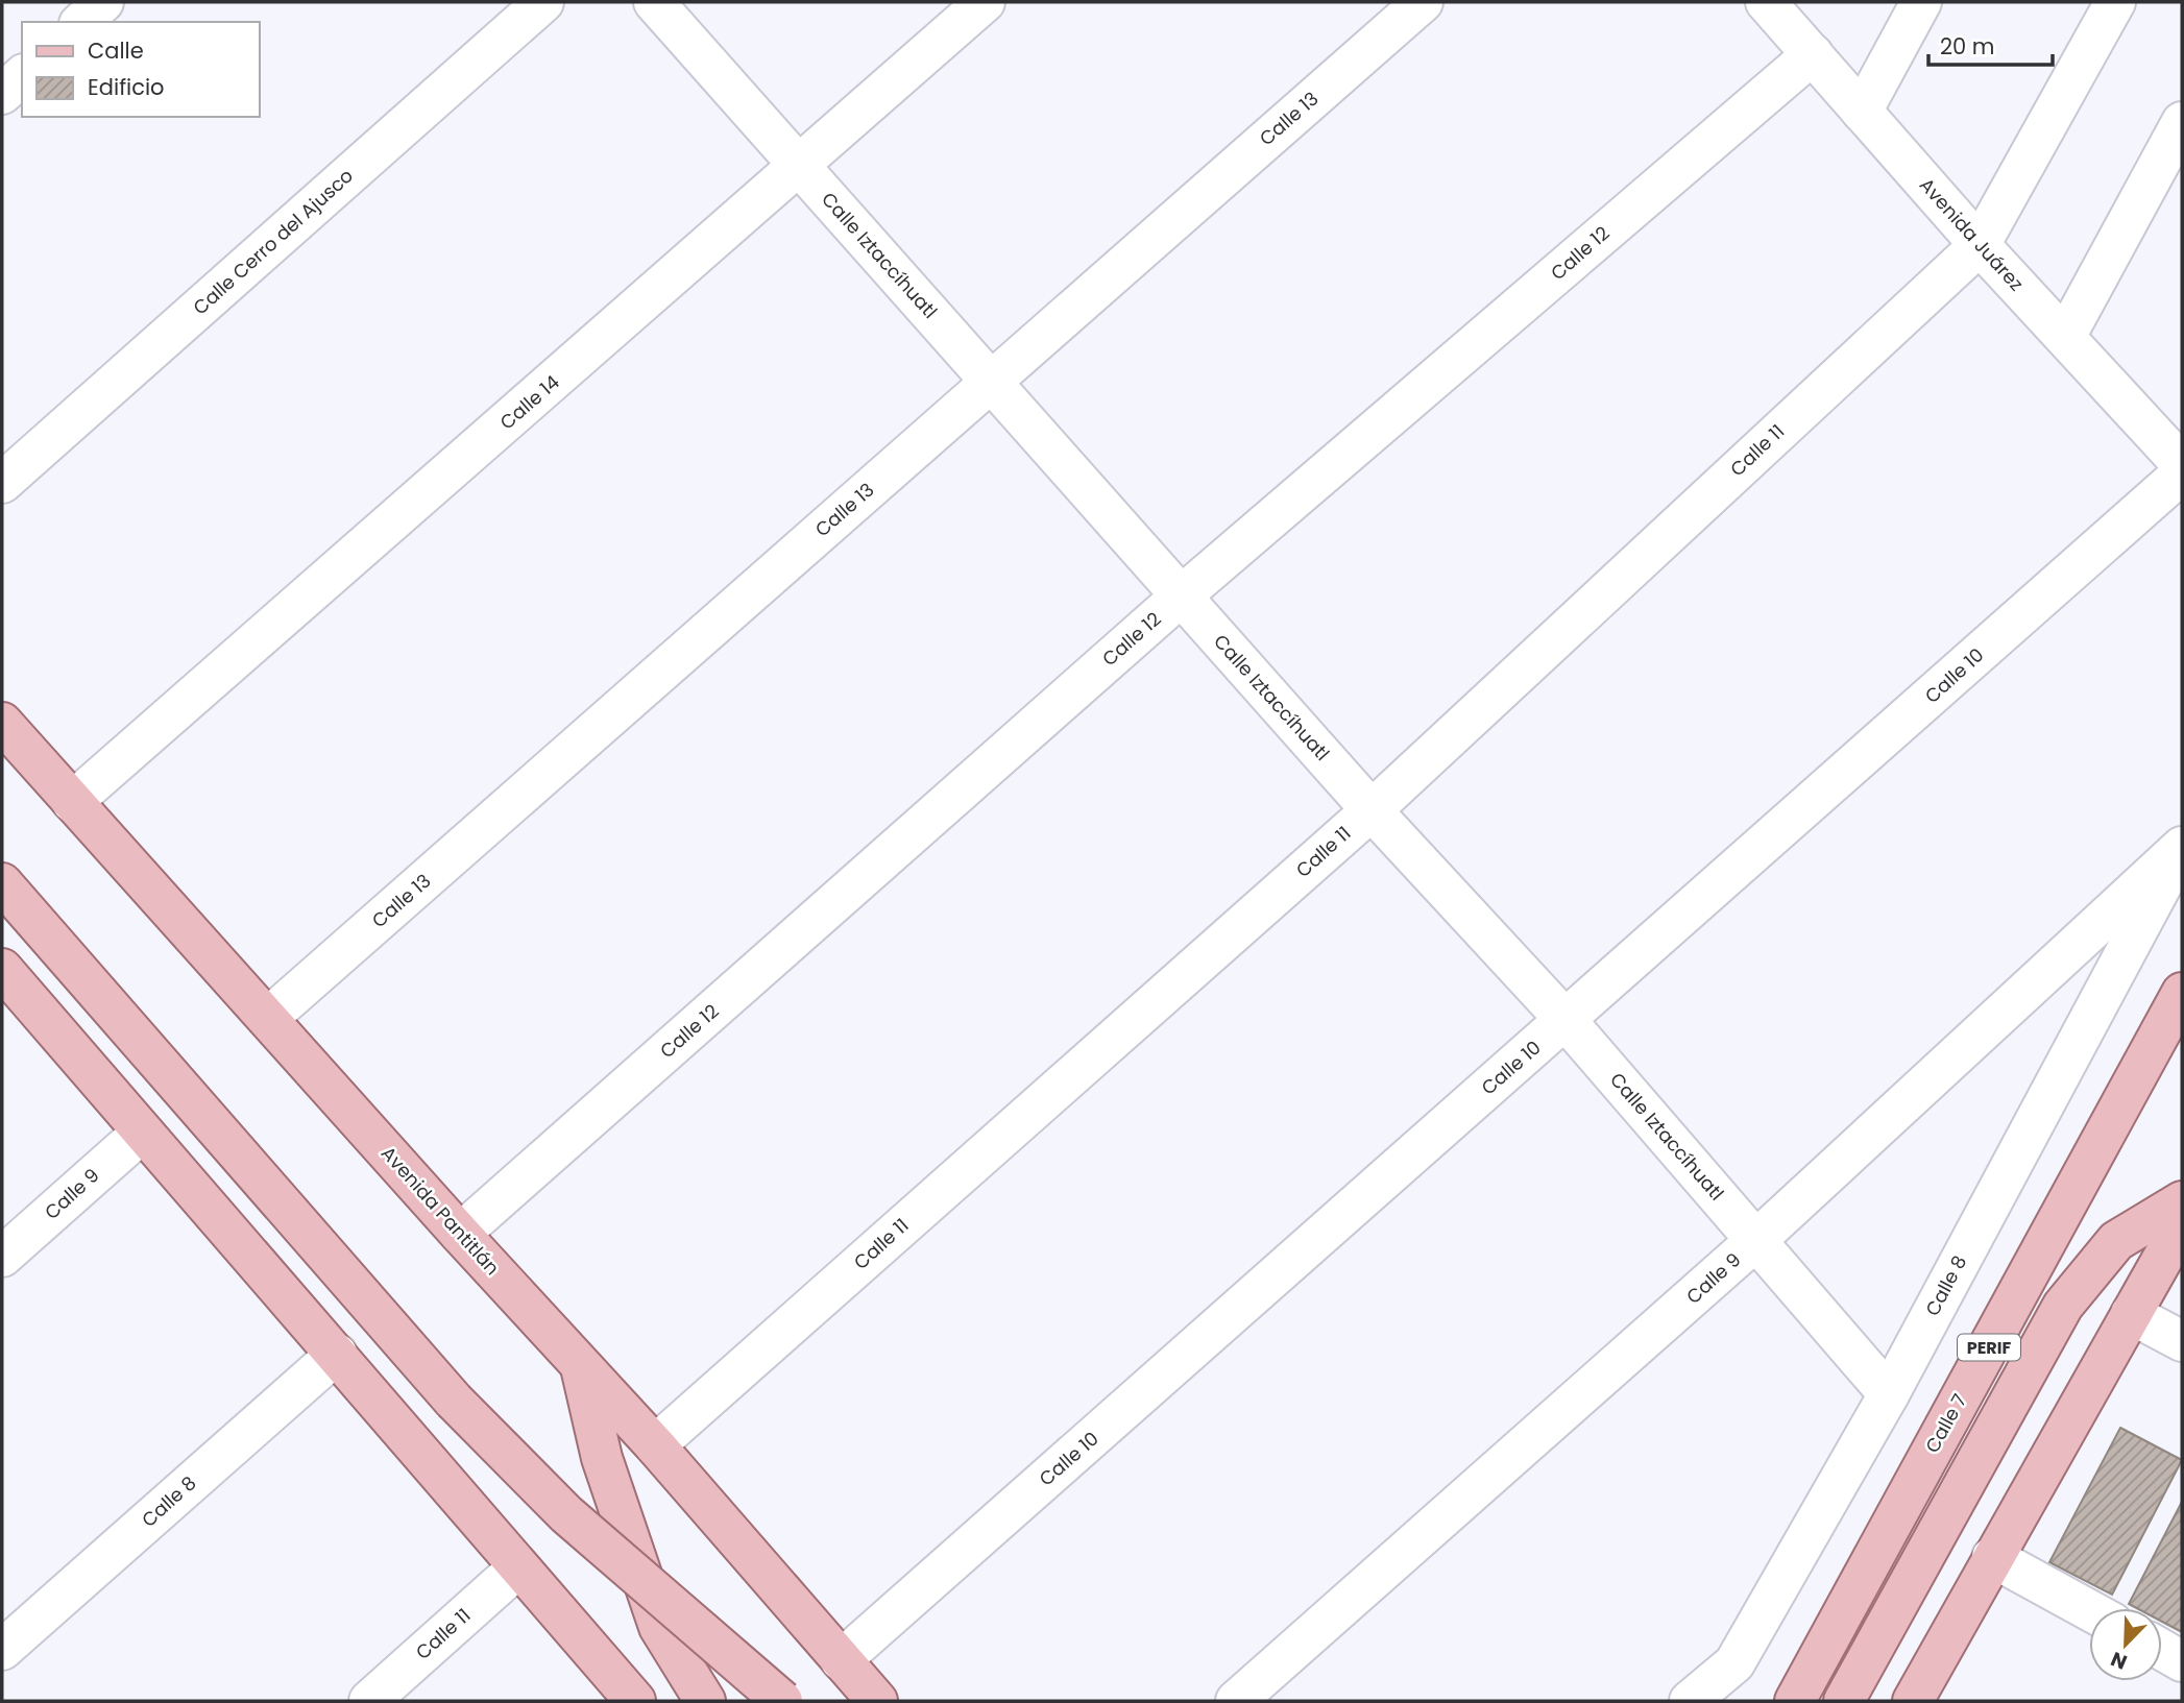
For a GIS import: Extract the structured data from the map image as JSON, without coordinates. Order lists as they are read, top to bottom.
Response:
{
  "streets": {
    "main road": ["Avenida Pantitlán", "PERIF", "Calle 7"],
    "street": [
      "Calle 13",
      "Avenida Juárez",
      "Calle Cerro del Ajusco",
      "Calle 12",
      "Calle Iztaccíhuatl",
      "Calle 14",
      "Calle 11",
      "Calle 10",
      "Calle 9",
      "Calle 8"
    ]
  },
  "crossings": [
    ["Calle 13", "Calle Iztaccíhuatl"],
    ["Calle 13", "Avenida Pantitlán"],
    ["Avenida Juárez", "Calle 12"],
    ["Avenida Juárez", "Calle 11"],
    ["Calle 12", "Calle Iztaccíhuatl"],
    ["Calle 12", "Avenida Pantitlán"],
    ["Calle Iztaccíhuatl", "Calle 14"],
    ["Calle Iztaccíhuatl", "Calle 11"],
    ["Calle Iztaccíhuatl", "Calle 10"],
    ["Calle Iztaccíhuatl", "Calle 9"],
    ["Calle Iztaccíhuatl", "Calle 8"],
    ["Calle 14", "Avenida Pantitlán"],
    ["Calle 11", "Avenida Pantitlán"],
    ["Calle 10", "Avenida Pantitlán"],
    ["Calle 9", "Calle 8"]
  ],
  "legend": ["Calle", "Edificio"],
  "scale_bar": "20 m",
  "north": "bottom left"
}
